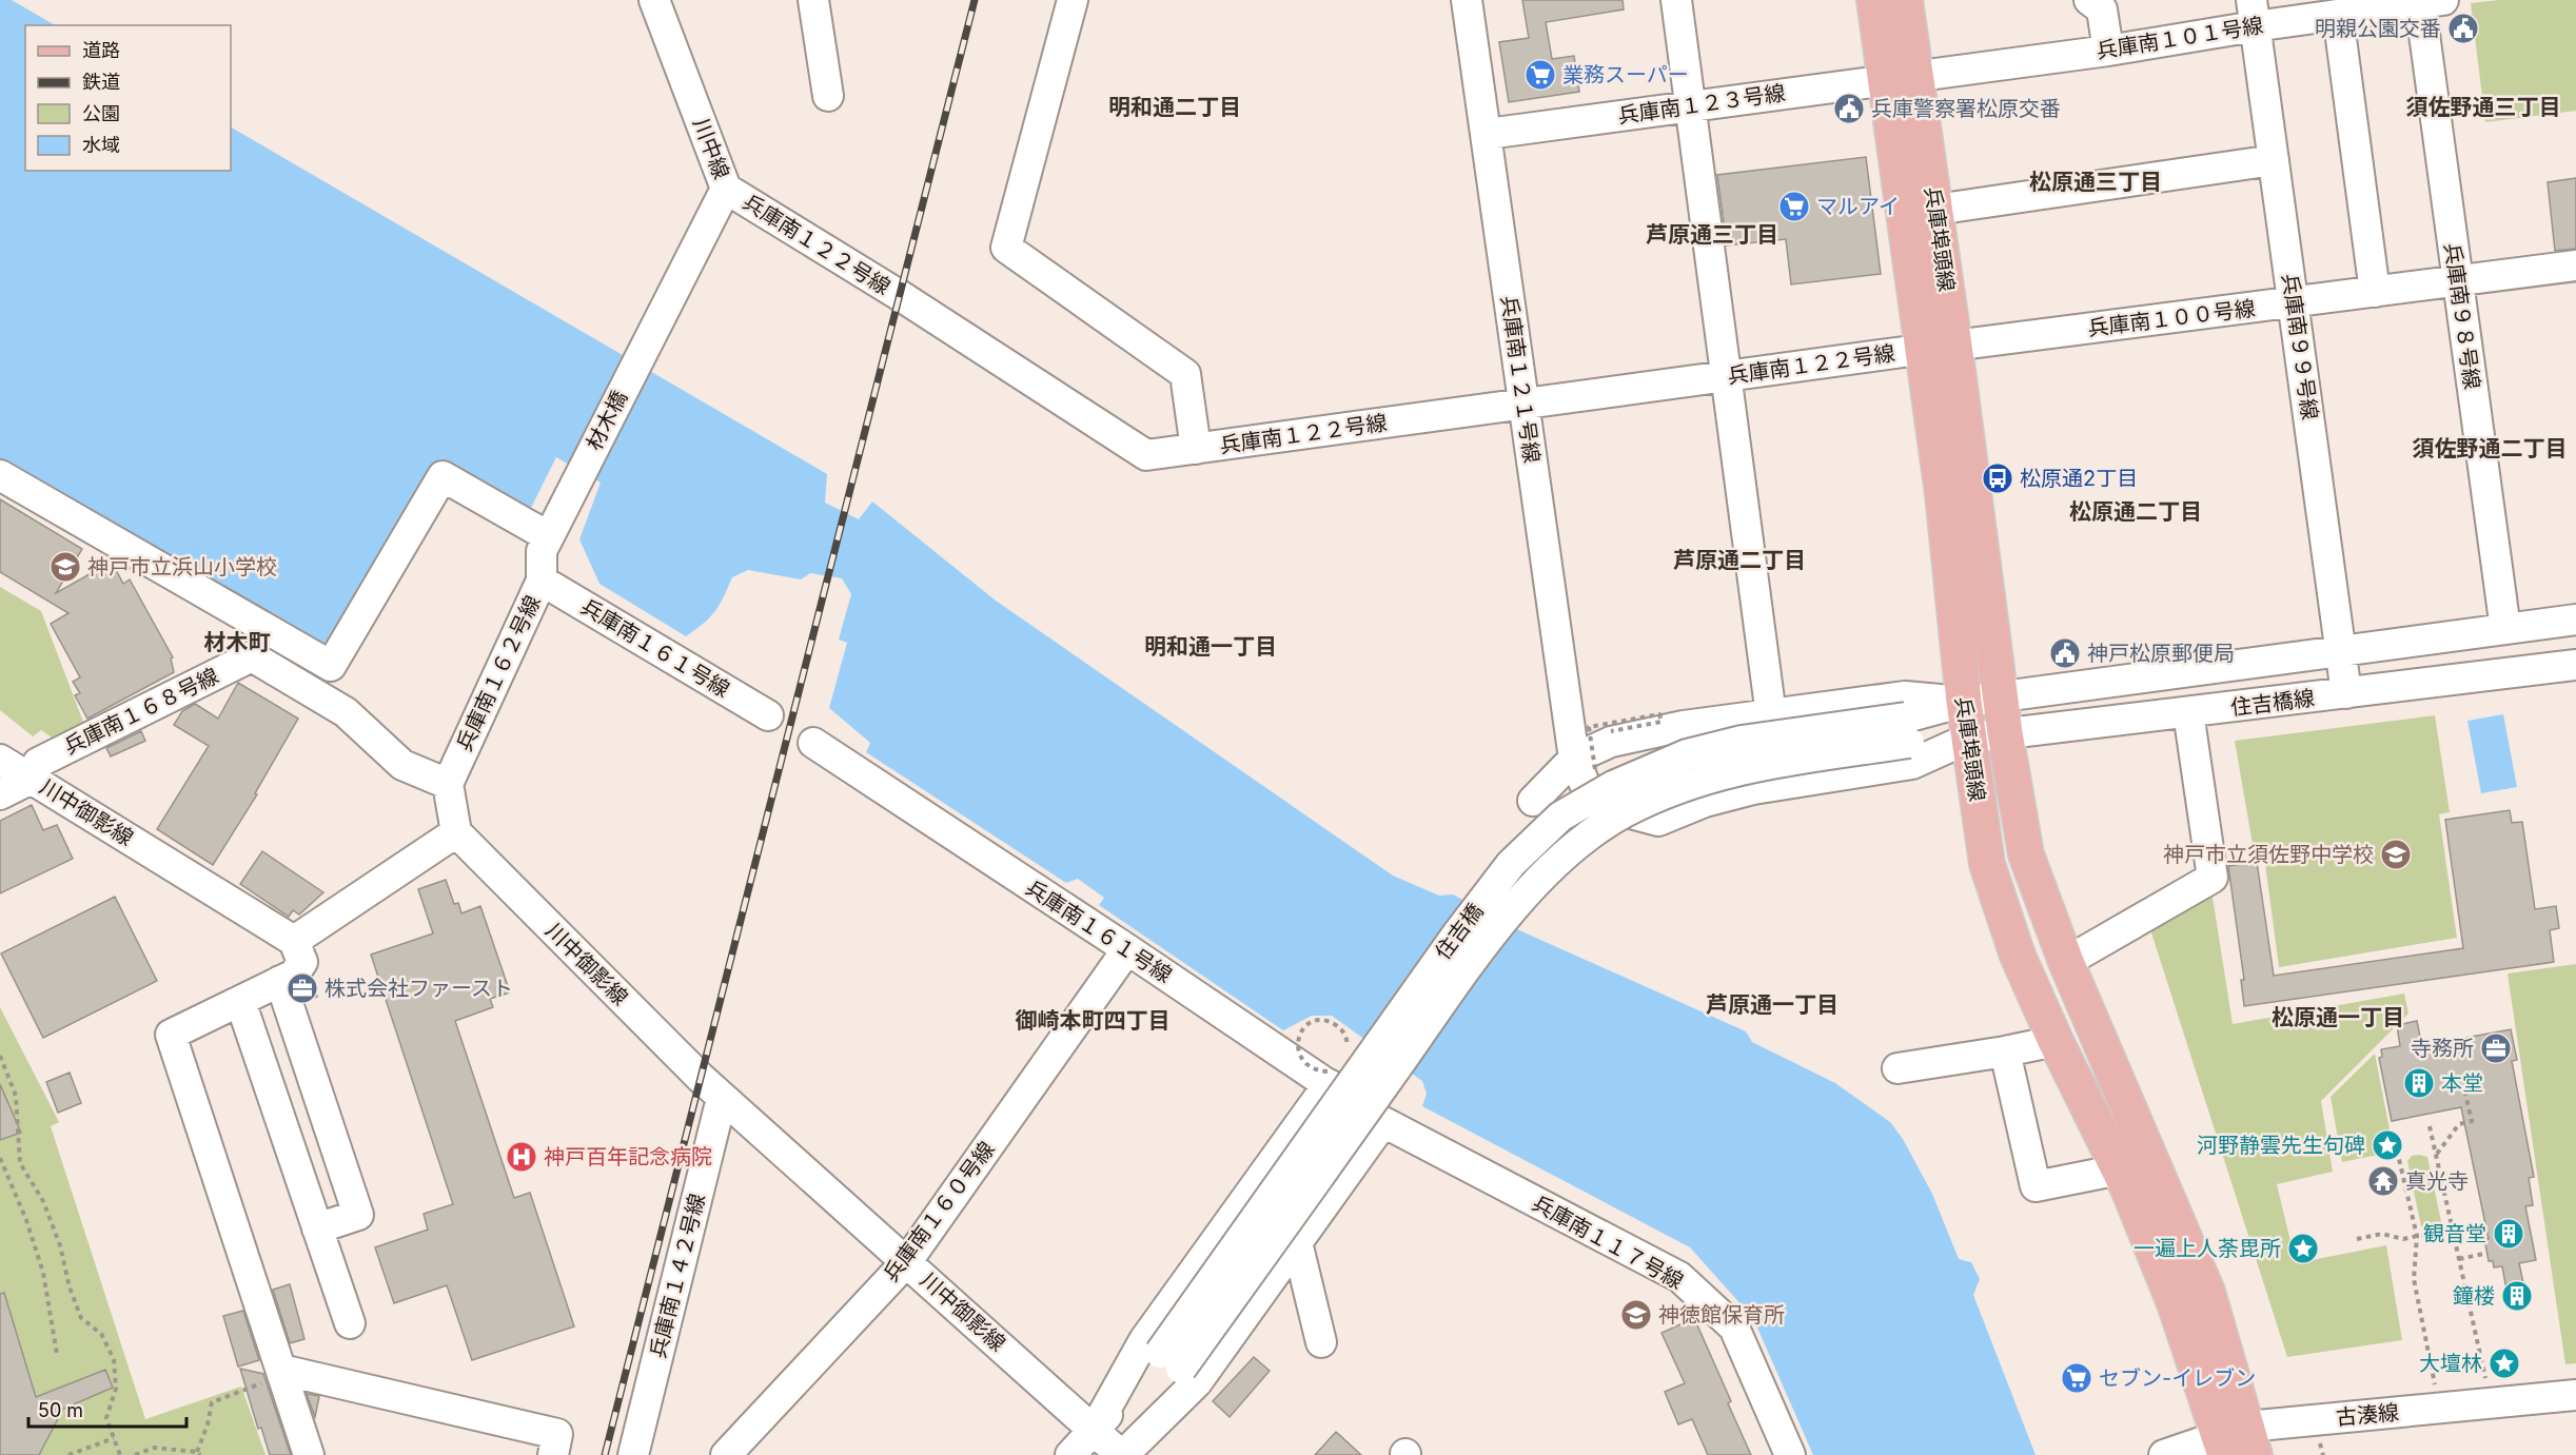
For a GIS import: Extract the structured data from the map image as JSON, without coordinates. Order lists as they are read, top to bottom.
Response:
{
  "streets": {
    "main road": ["兵庫埠頭線"],
    "street": [
      "兵庫南１０１号線",
      "兵庫南１２３号線",
      "川中線",
      "兵庫南１２２号線",
      "兵庫南９８号線",
      "兵庫南１００号線",
      "兵庫南９９号線",
      "兵庫南１２１号線",
      "材木橋",
      "兵庫南１６１号線",
      "兵庫南１６２号線",
      "住吉橋線",
      "兵庫南１６８号線",
      "川中御影線",
      "住吉橋",
      "兵庫南１６０号線",
      "兵庫南１１７号線",
      "兵庫南１４２号線",
      "古湊線"
    ]
  },
  "crossings": [
    ["兵庫南１０１号線", "兵庫南１２３号線"],
    ["兵庫南１０１号線", "兵庫埠頭線"],
    ["兵庫南１０１号線", "兵庫南９８号線"],
    ["兵庫南１０１号線", "兵庫南９９号線"],
    ["兵庫南１２３号線", "兵庫埠頭線"],
    ["兵庫南１２３号線", "兵庫南１２１号線"],
    ["川中線", "兵庫南１２２号線"],
    ["川中線", "材木橋"],
    ["兵庫埠頭線", "兵庫南１２２号線"],
    ["兵庫埠頭線", "兵庫南１００号線"],
    ["兵庫埠頭線", "兵庫南１２１号線"],
    ["兵庫埠頭線", "住吉橋線"],
    ["兵庫埠頭線", "古湊線"],
    ["兵庫南１２２号線", "兵庫南１００号線"],
    ["兵庫南１２２号線", "兵庫南１２１号線"],
    ["兵庫南９８号線", "兵庫南１００号線"],
    ["兵庫南９８号線", "住吉橋線"],
    ["兵庫南１００号線", "兵庫南９９号線"],
    ["兵庫南９９号線", "住吉橋線"],
    ["兵庫南１２１号線", "住吉橋線"],
    ["材木橋", "兵庫南１６２号線"],
    ["兵庫南１６１号線", "兵庫南１６２号線"],
    ["兵庫南１６１号線", "兵庫南１６０号線"],
    ["兵庫南１６１号線", "兵庫南１１７号線"],
    ["兵庫南１６２号線", "兵庫南１６８号線"],
    ["兵庫南１６８号線", "川中御影線"],
    ["川中御影線", "兵庫南１６０号線"],
    ["川中御影線", "兵庫南１４２号線"]
  ],
  "districts": [
    "明和通二丁目",
    "須佐野通三丁目",
    "松原通三丁目",
    "芦原通三丁目",
    "須佐野通二丁目",
    "松原通二丁目",
    "芦原通二丁目",
    "材木町",
    "明和通一丁目",
    "芦原通一丁目",
    "松原通一丁目",
    "御崎本町四丁目"
  ],
  "places": {
    "public building": ["明親公園交番", "兵庫警察署松原交番", "神戸松原郵便局"],
    "supermarket": ["業務スーパー", "マルアイ", "セブン-イレブン"],
    "bus stop": ["松原通2丁目"],
    "school or university": ["神戸市立浜山小学校", "神戸市立須佐野中学校", "神徳館保育所"],
    "office": ["株式会社ファースト", "寺務所"],
    "building": ["本堂", "観音堂", "鐘楼"],
    "place": ["河野静雲先生句碑", "一遍上人荼毘所", "大壇林"],
    "hospital": ["神戸百年記念病院"],
    "temple": ["真光寺"]
  },
  "legend": [
    "道路",
    "鉄道",
    "公園",
    "水域"
  ],
  "scale_bar": "50 m"
}
